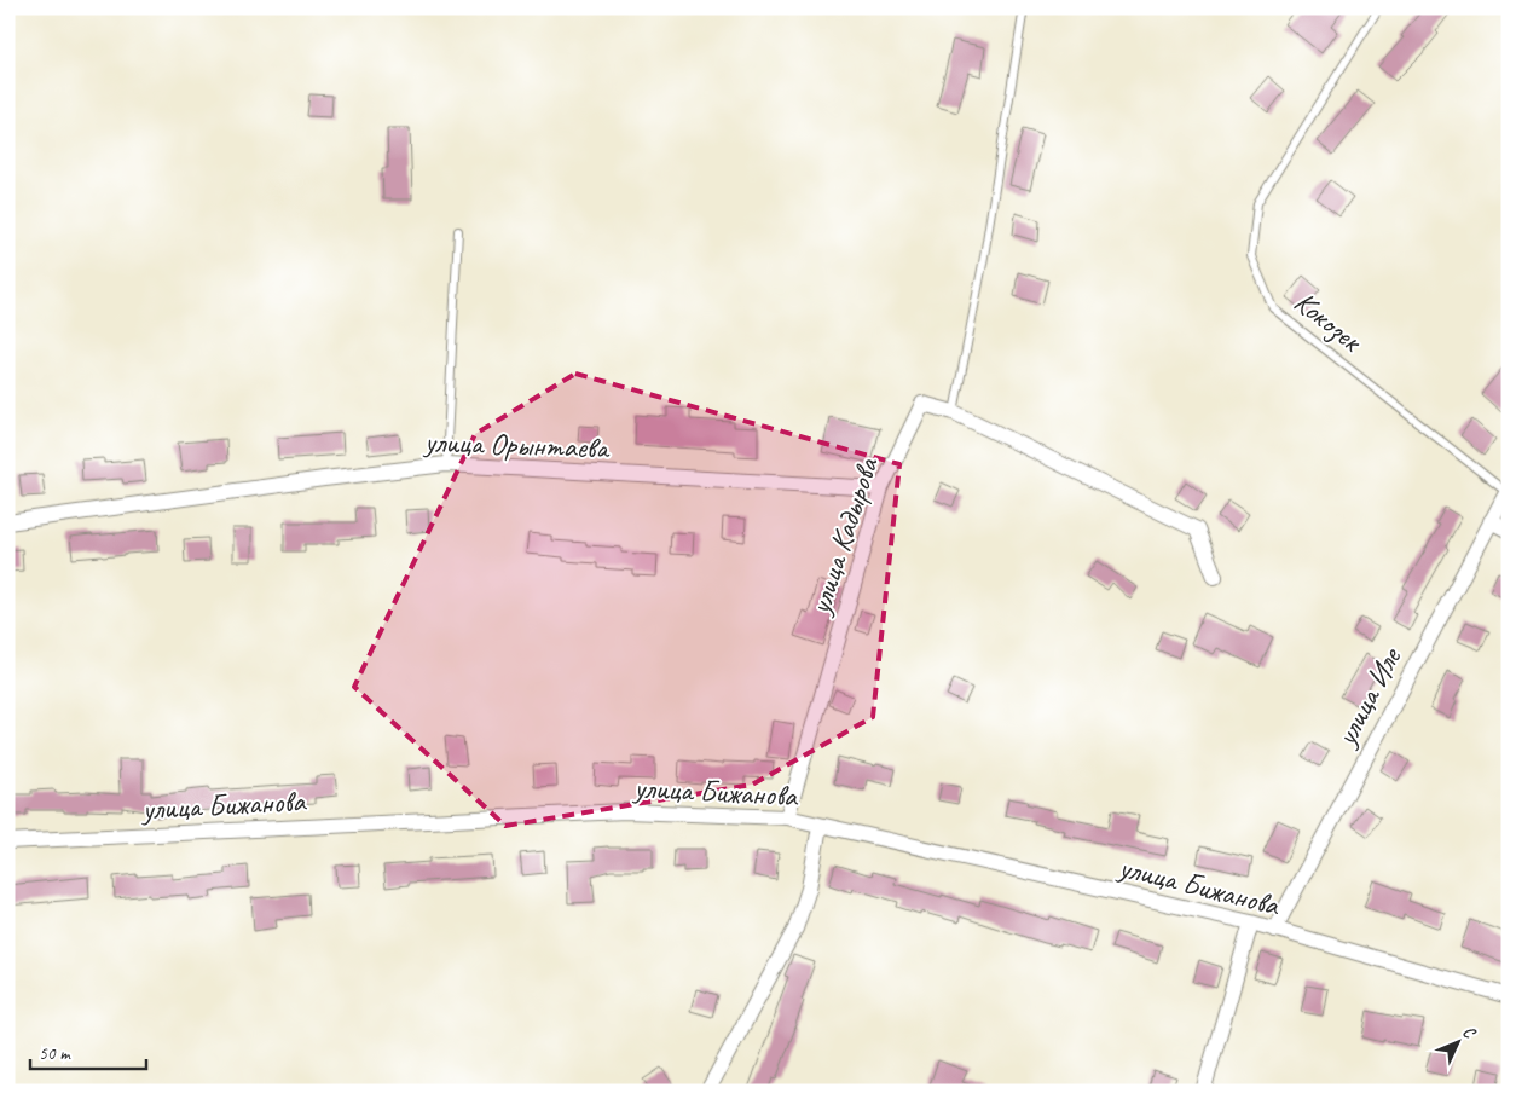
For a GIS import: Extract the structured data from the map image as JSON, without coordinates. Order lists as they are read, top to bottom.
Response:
{
  "streets": {
    "street": [
      "улица Орынтаева",
      "улица Кадырова",
      "улица Иле",
      "улица Бижанова"
    ],
    "lane": ["Кокозек"]
  },
  "crossings": [
    ["Кокозек", "улица Иле"],
    ["улица Орынтаева", "улица Кадырова"],
    ["улица Кадырова", "улица Бижанова"],
    ["улица Иле", "улица Бижанова"]
  ],
  "scale_bar": "50 m",
  "north": "top right"
}
